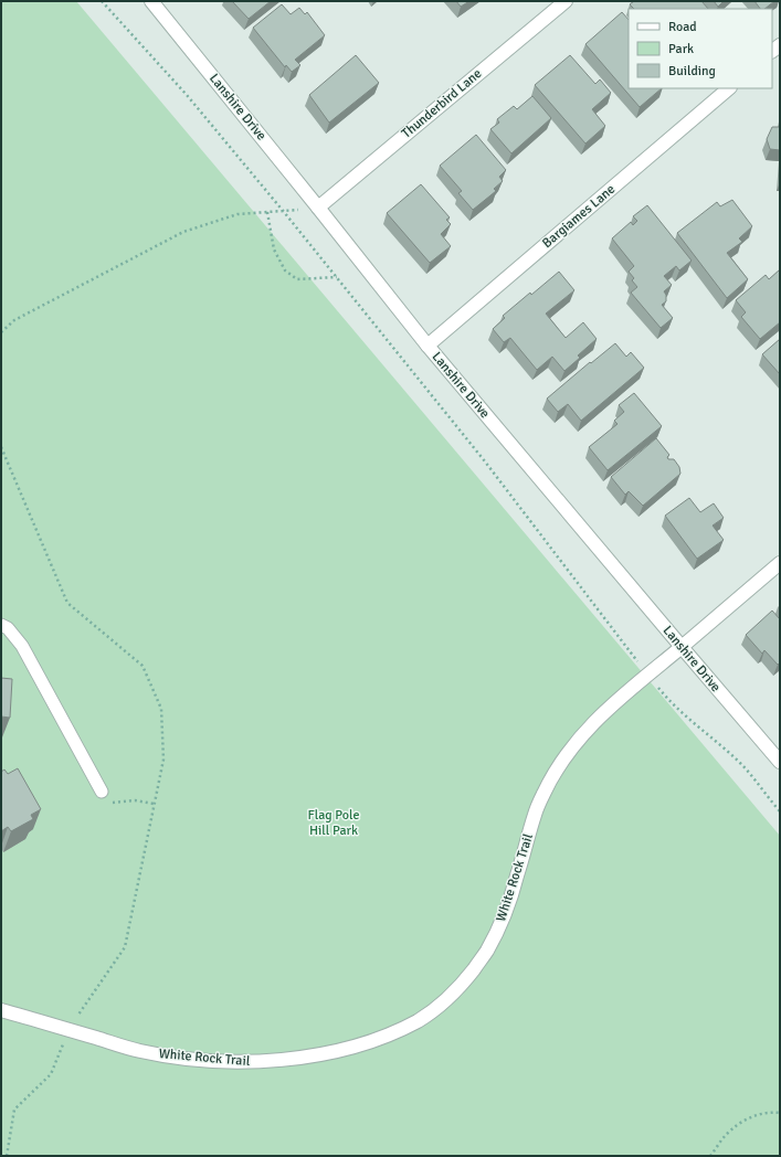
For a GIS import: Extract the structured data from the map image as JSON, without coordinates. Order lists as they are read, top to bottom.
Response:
{
  "streets": {
    "street": [
      "Thunderbird Lane",
      "Lanshire Drive",
      "Bargiames Lane",
      "White Rock Trail"
    ]
  },
  "crossings": [
    ["Thunderbird Lane", "Lanshire Drive"],
    ["Lanshire Drive", "Bargiames Lane"],
    ["Lanshire Drive", "White Rock Trail"]
  ],
  "parks": ["Flag Pole Hill Park"],
  "legend": ["Road", "Park", "Building"]
}
